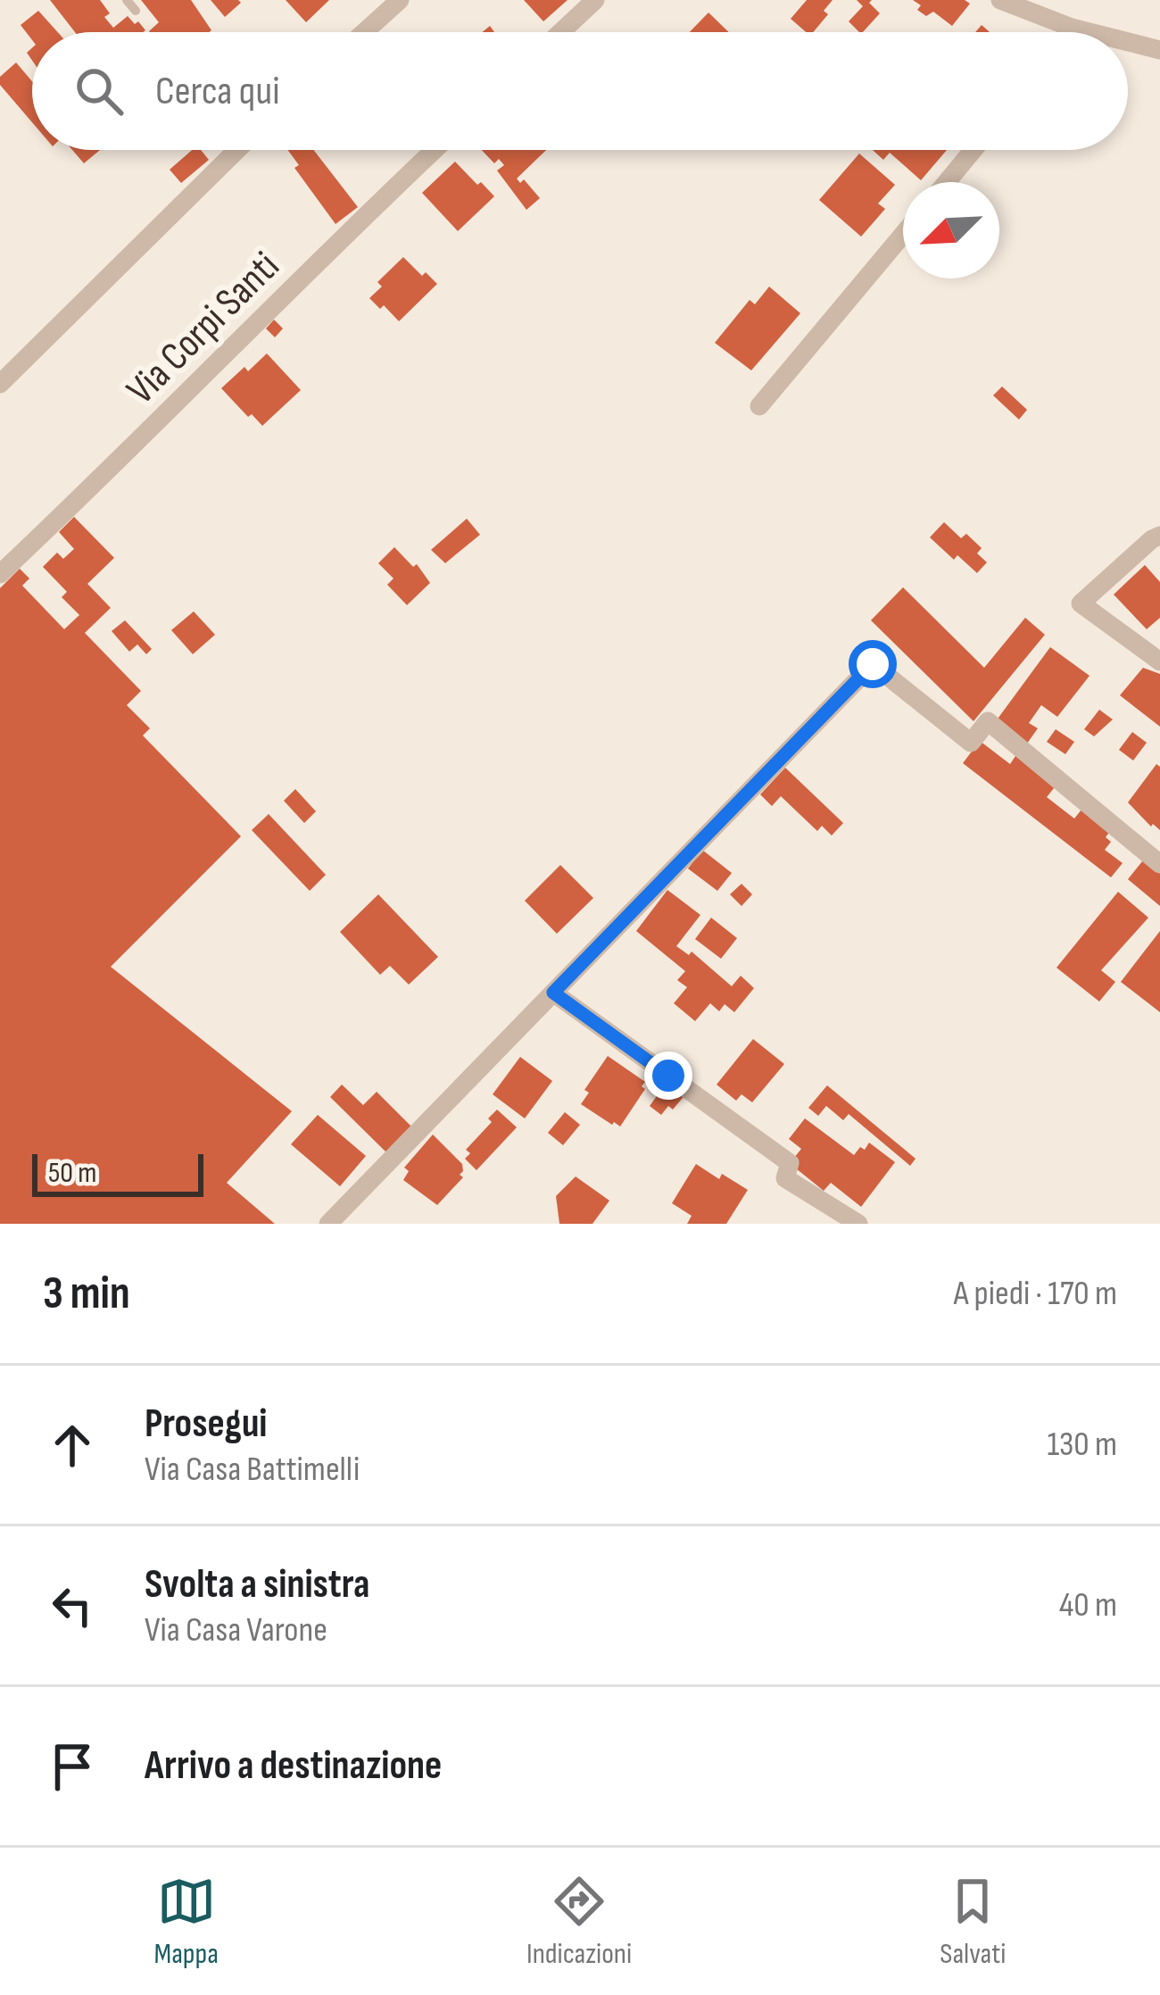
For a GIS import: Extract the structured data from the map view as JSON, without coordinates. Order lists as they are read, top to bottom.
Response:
{
  "streets": {
    "street": ["Via Corpi Santi"]
  },
  "scale_bar": "50 m",
  "north": "bottom left",
  "page": {
    "search": "Cerca qui",
    "scale": "50 m",
    "heading": ["3 min", "A piedi · 170 m"],
    "list": [
      ["Prosegui", "Via Casa Battimelli", "130 m"],
      ["Svolta a sinistra", "Via Casa Varone", "40 m"],
      "Arrivo a destinazione"
    ],
    "nav": ["Mappa", "Indicazioni", "Salvati"]
  }
}
